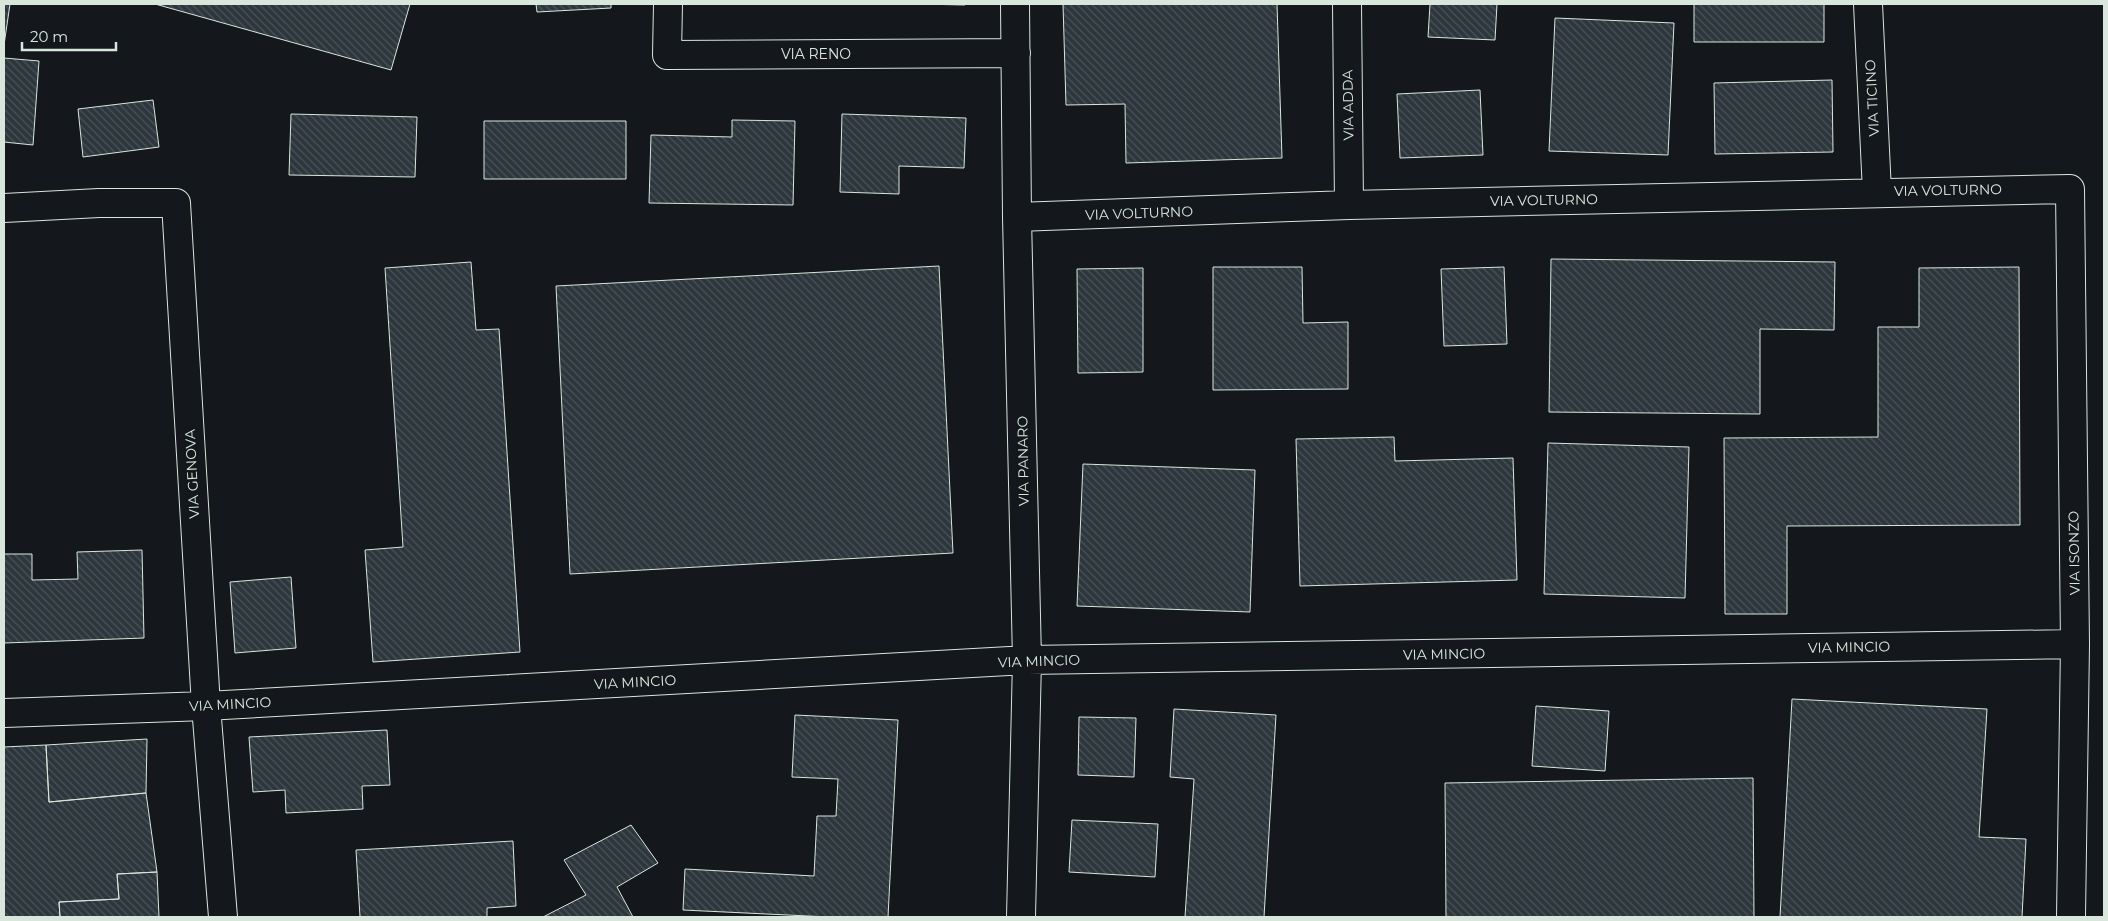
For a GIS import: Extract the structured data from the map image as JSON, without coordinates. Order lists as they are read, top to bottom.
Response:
{
  "streets": {
    "street": [
      "VIA RENO",
      "VIA TICINO",
      "VIA ADDA",
      "VIA VOLTURNO",
      "VIA PANARO",
      "VIA GENOVA",
      "VIA ISONZO",
      "VIA MINCIO"
    ]
  },
  "crossings": [
    ["VIA RENO", "VIA PANARO"],
    ["VIA TICINO", "VIA VOLTURNO"],
    ["VIA ADDA", "VIA VOLTURNO"],
    ["VIA VOLTURNO", "VIA PANARO"],
    ["VIA VOLTURNO", "VIA ISONZO"],
    ["VIA PANARO", "VIA MINCIO"],
    ["VIA GENOVA", "VIA MINCIO"],
    ["VIA ISONZO", "VIA MINCIO"]
  ],
  "scale_bar": "20 m"
}
